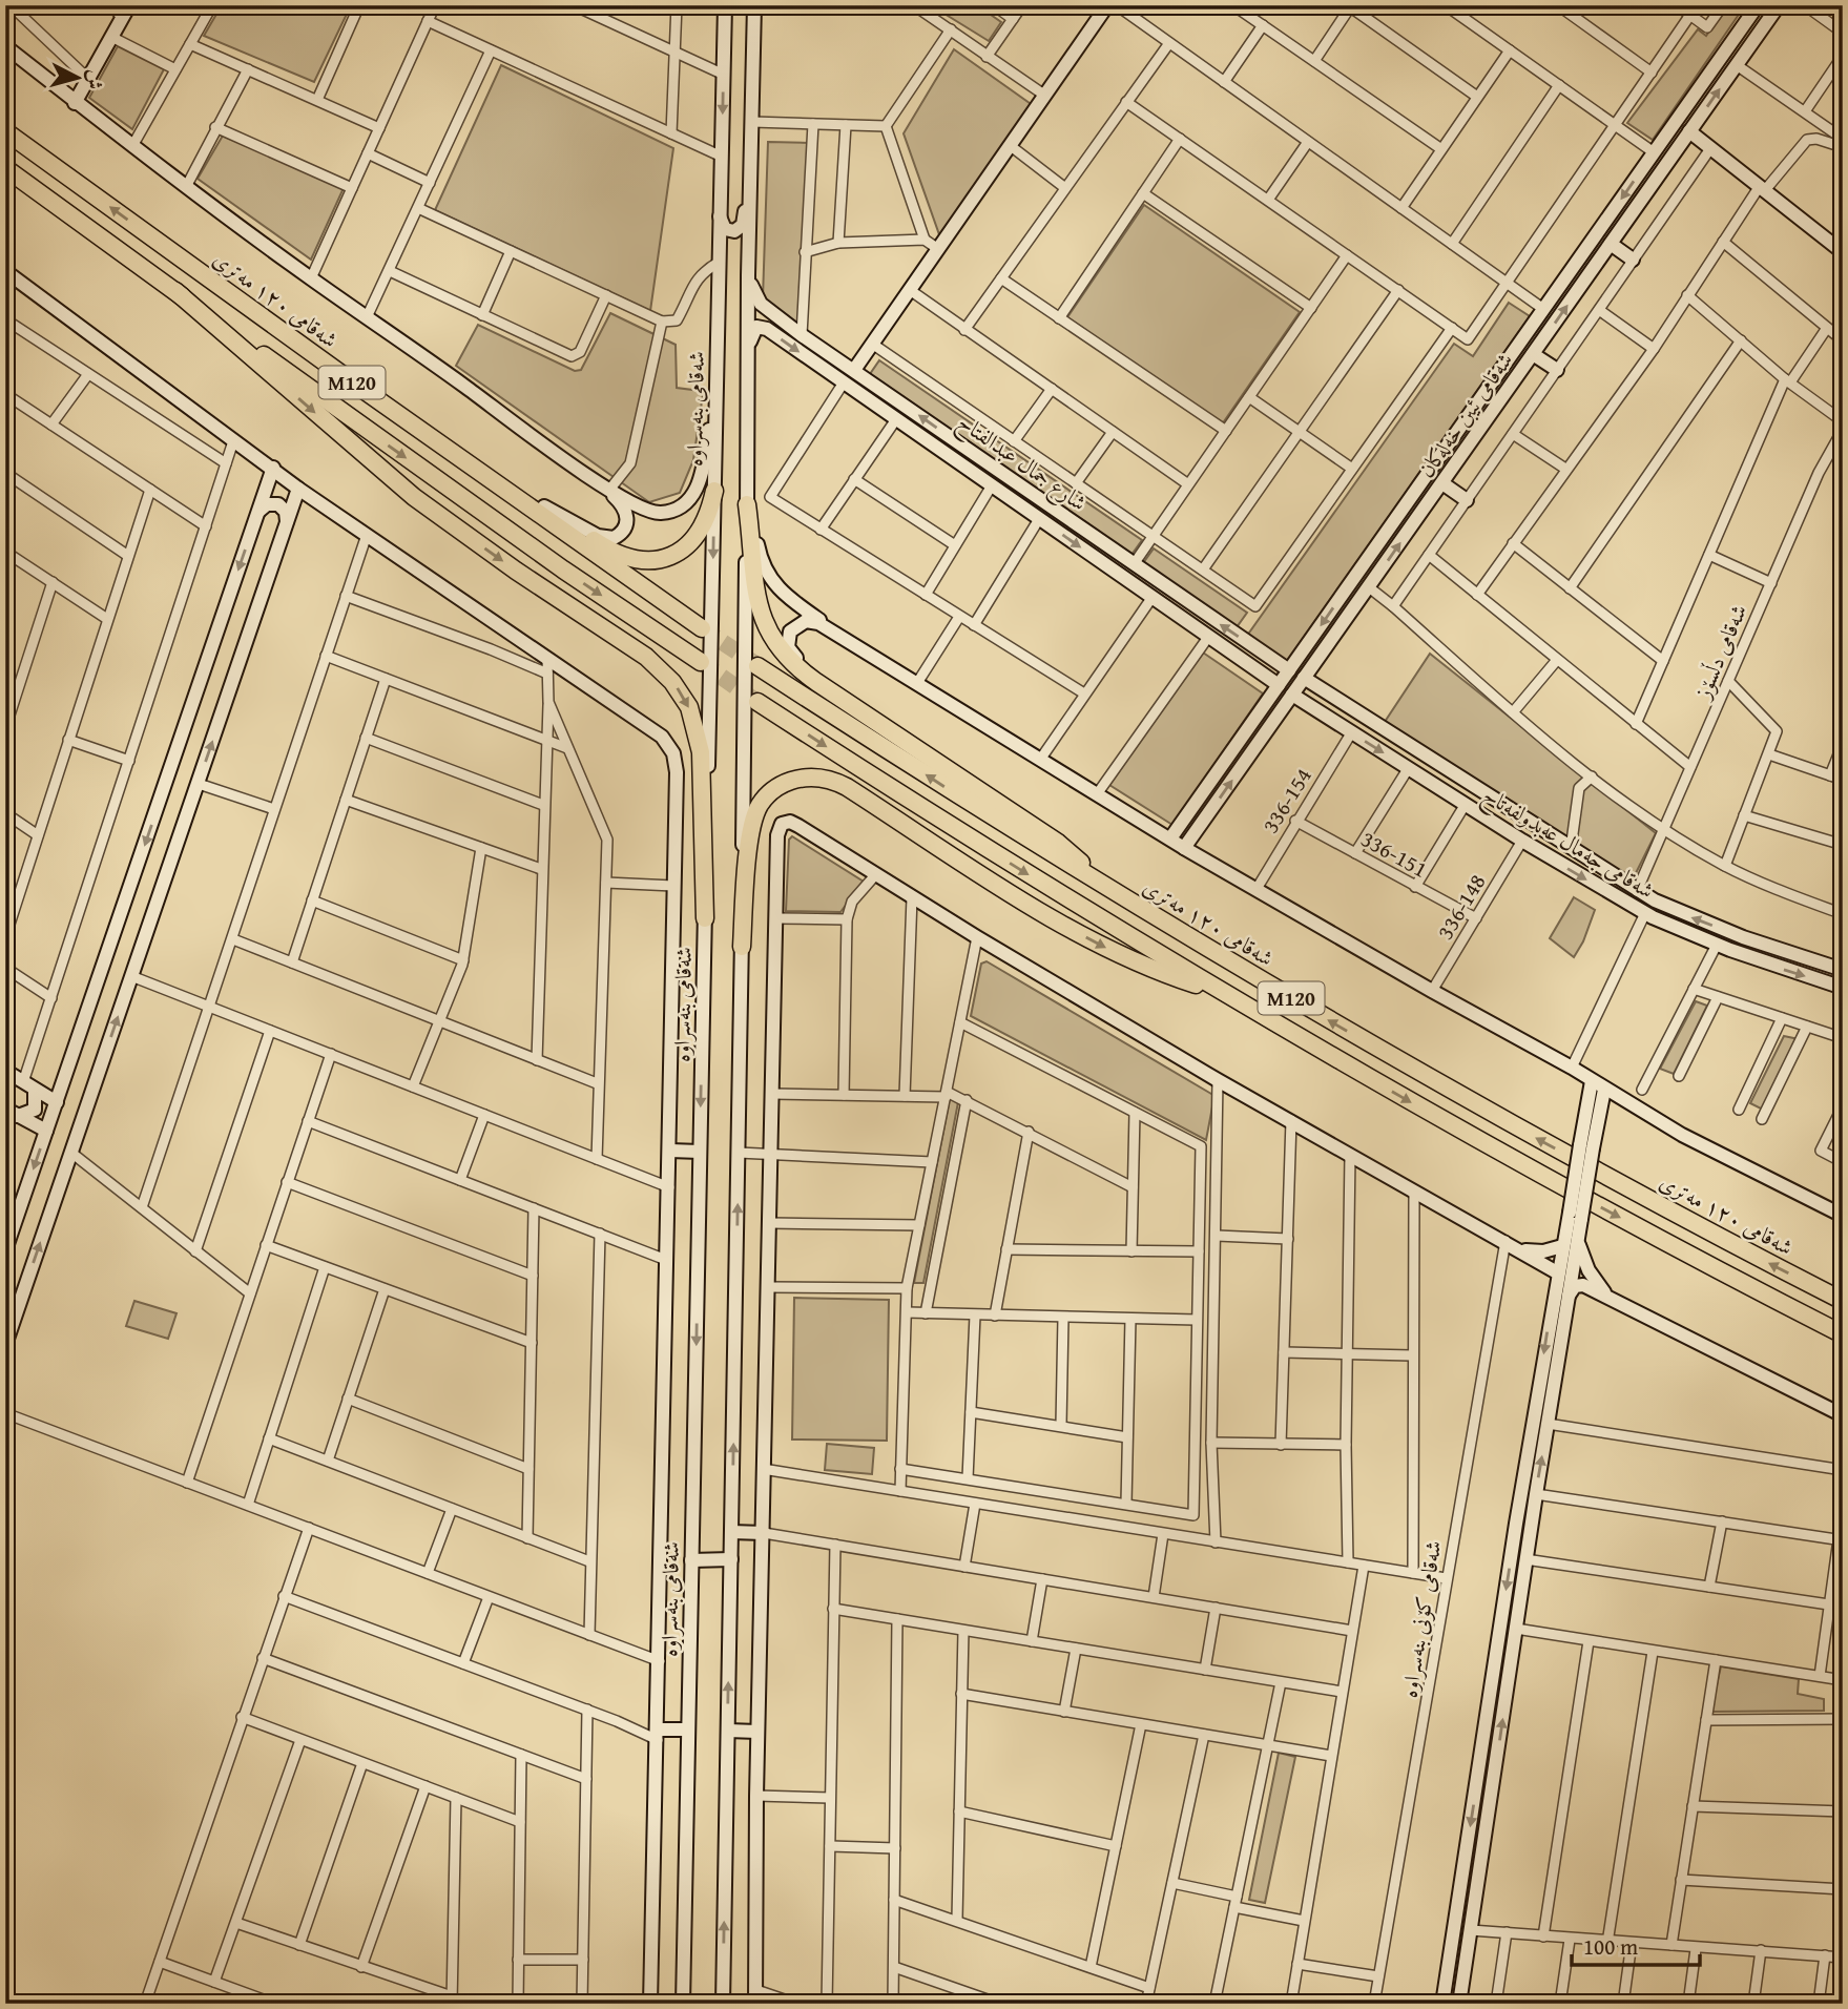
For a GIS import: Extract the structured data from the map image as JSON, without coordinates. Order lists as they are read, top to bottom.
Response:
{
  "streets": {
    "highway": ["شەقامی ١٢٠ مەتری", "M120"],
    "main road": [
      "شەقامی بنەسراوە",
      "شەقامی ئیبن خەلەکان",
      "شارع جمال عبدالفتاح",
      "شەقامی جەمال عەبدولفەتاح"
    ],
    "street": [
      "شەقامی دڵسۆز",
      "336-154",
      "336-151",
      "336-148",
      "شەقامی کۆنی بنەسراوە"
    ]
  },
  "crossings": [
    ["شەقامی ئیبن خەلەکان", "شارع جمال عبدالفتاح"],
    ["شەقامی ئیبن خەلەکان", "شەقامی جەمال عەبدولفەتاح"],
    ["شەقامی دڵسۆز", "شەقامی جەمال عەبدولفەتاح"],
    ["336-154", "شەقامی جەمال عەبدولفەتاح"],
    ["336-154", "336-151"],
    ["شەقامی جەمال عەبدولفەتاح", "336-148"],
    ["336-151", "336-148"]
  ],
  "scale_bar": "100 m",
  "north": "right"
}
